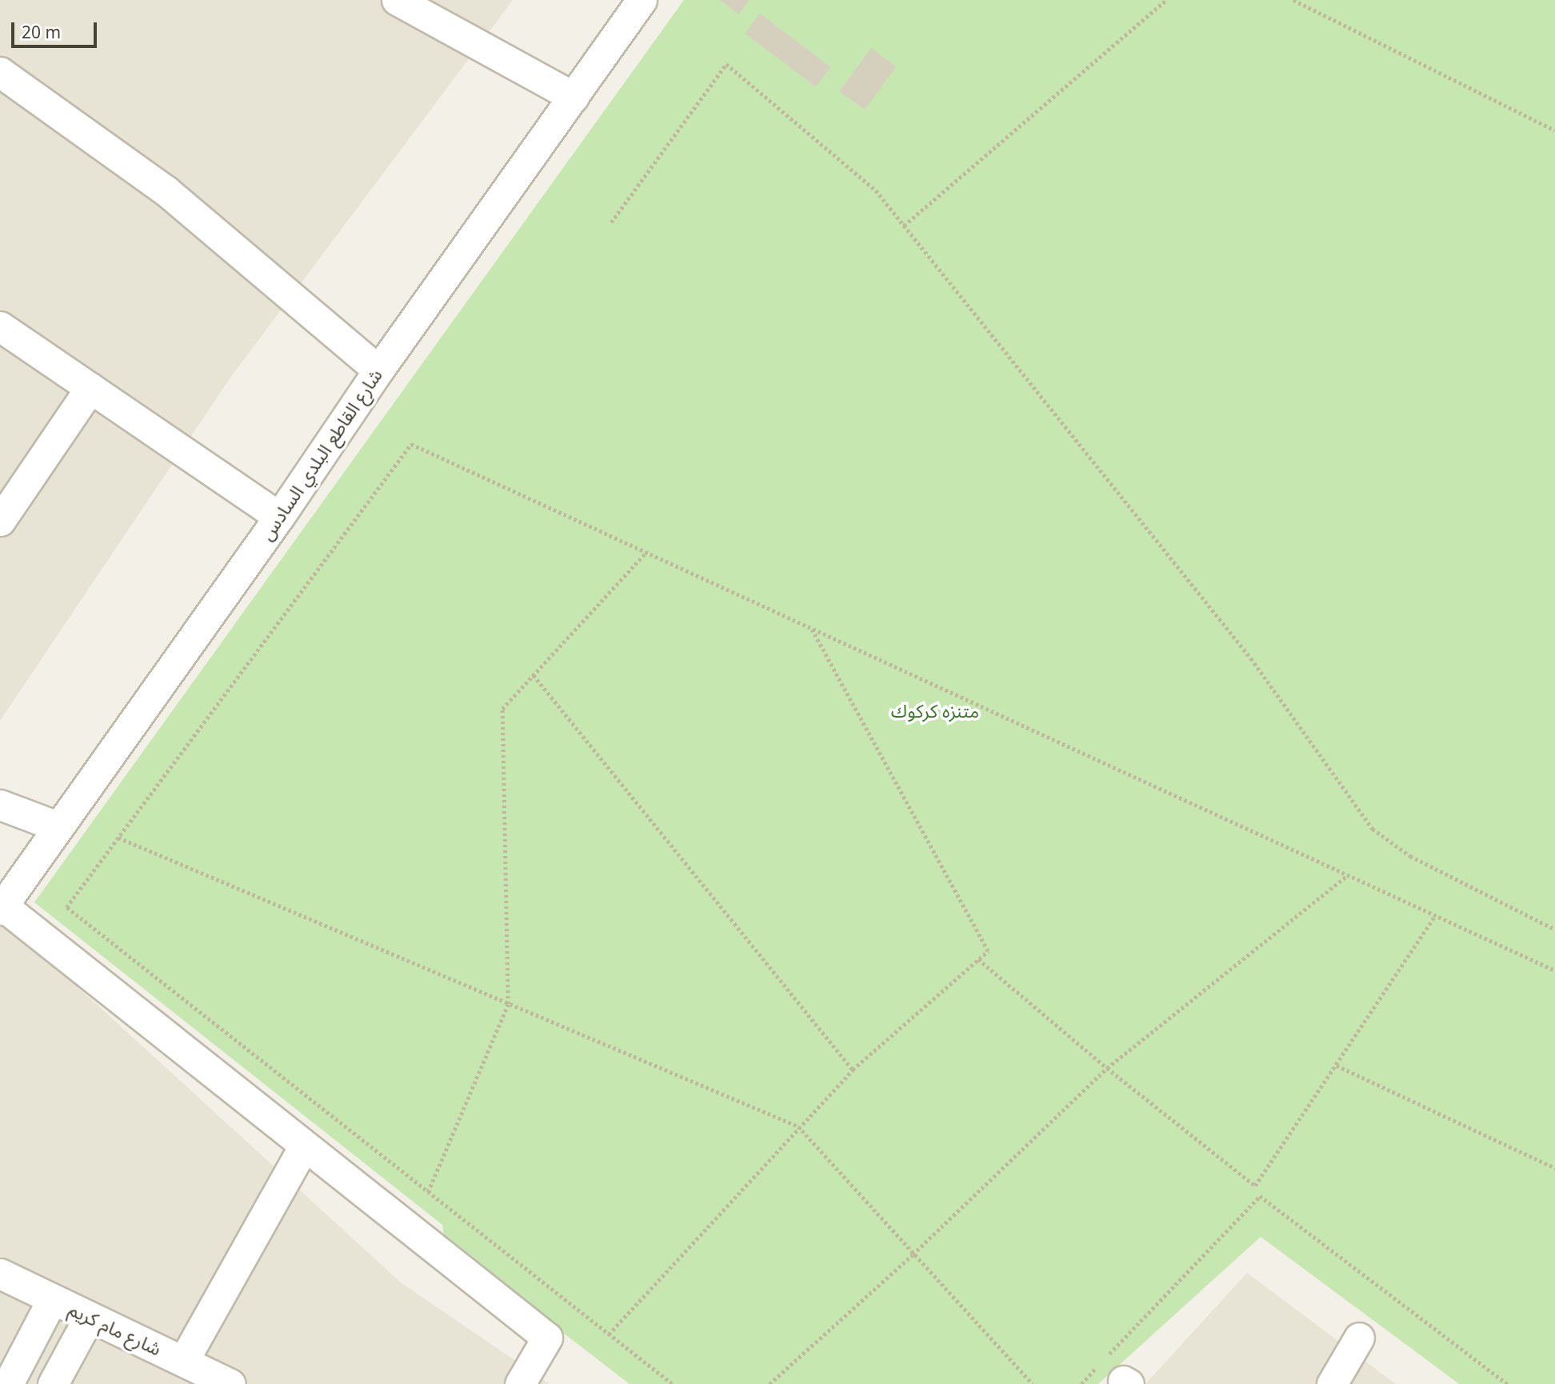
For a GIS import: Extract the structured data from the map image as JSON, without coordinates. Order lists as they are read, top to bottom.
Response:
{
  "streets": {
    "street": ["شارع القاطع البلدي السادس", "شارع مام كريم"]
  },
  "parks": ["متنزه كركوك"],
  "scale_bar": "20 m"
}
